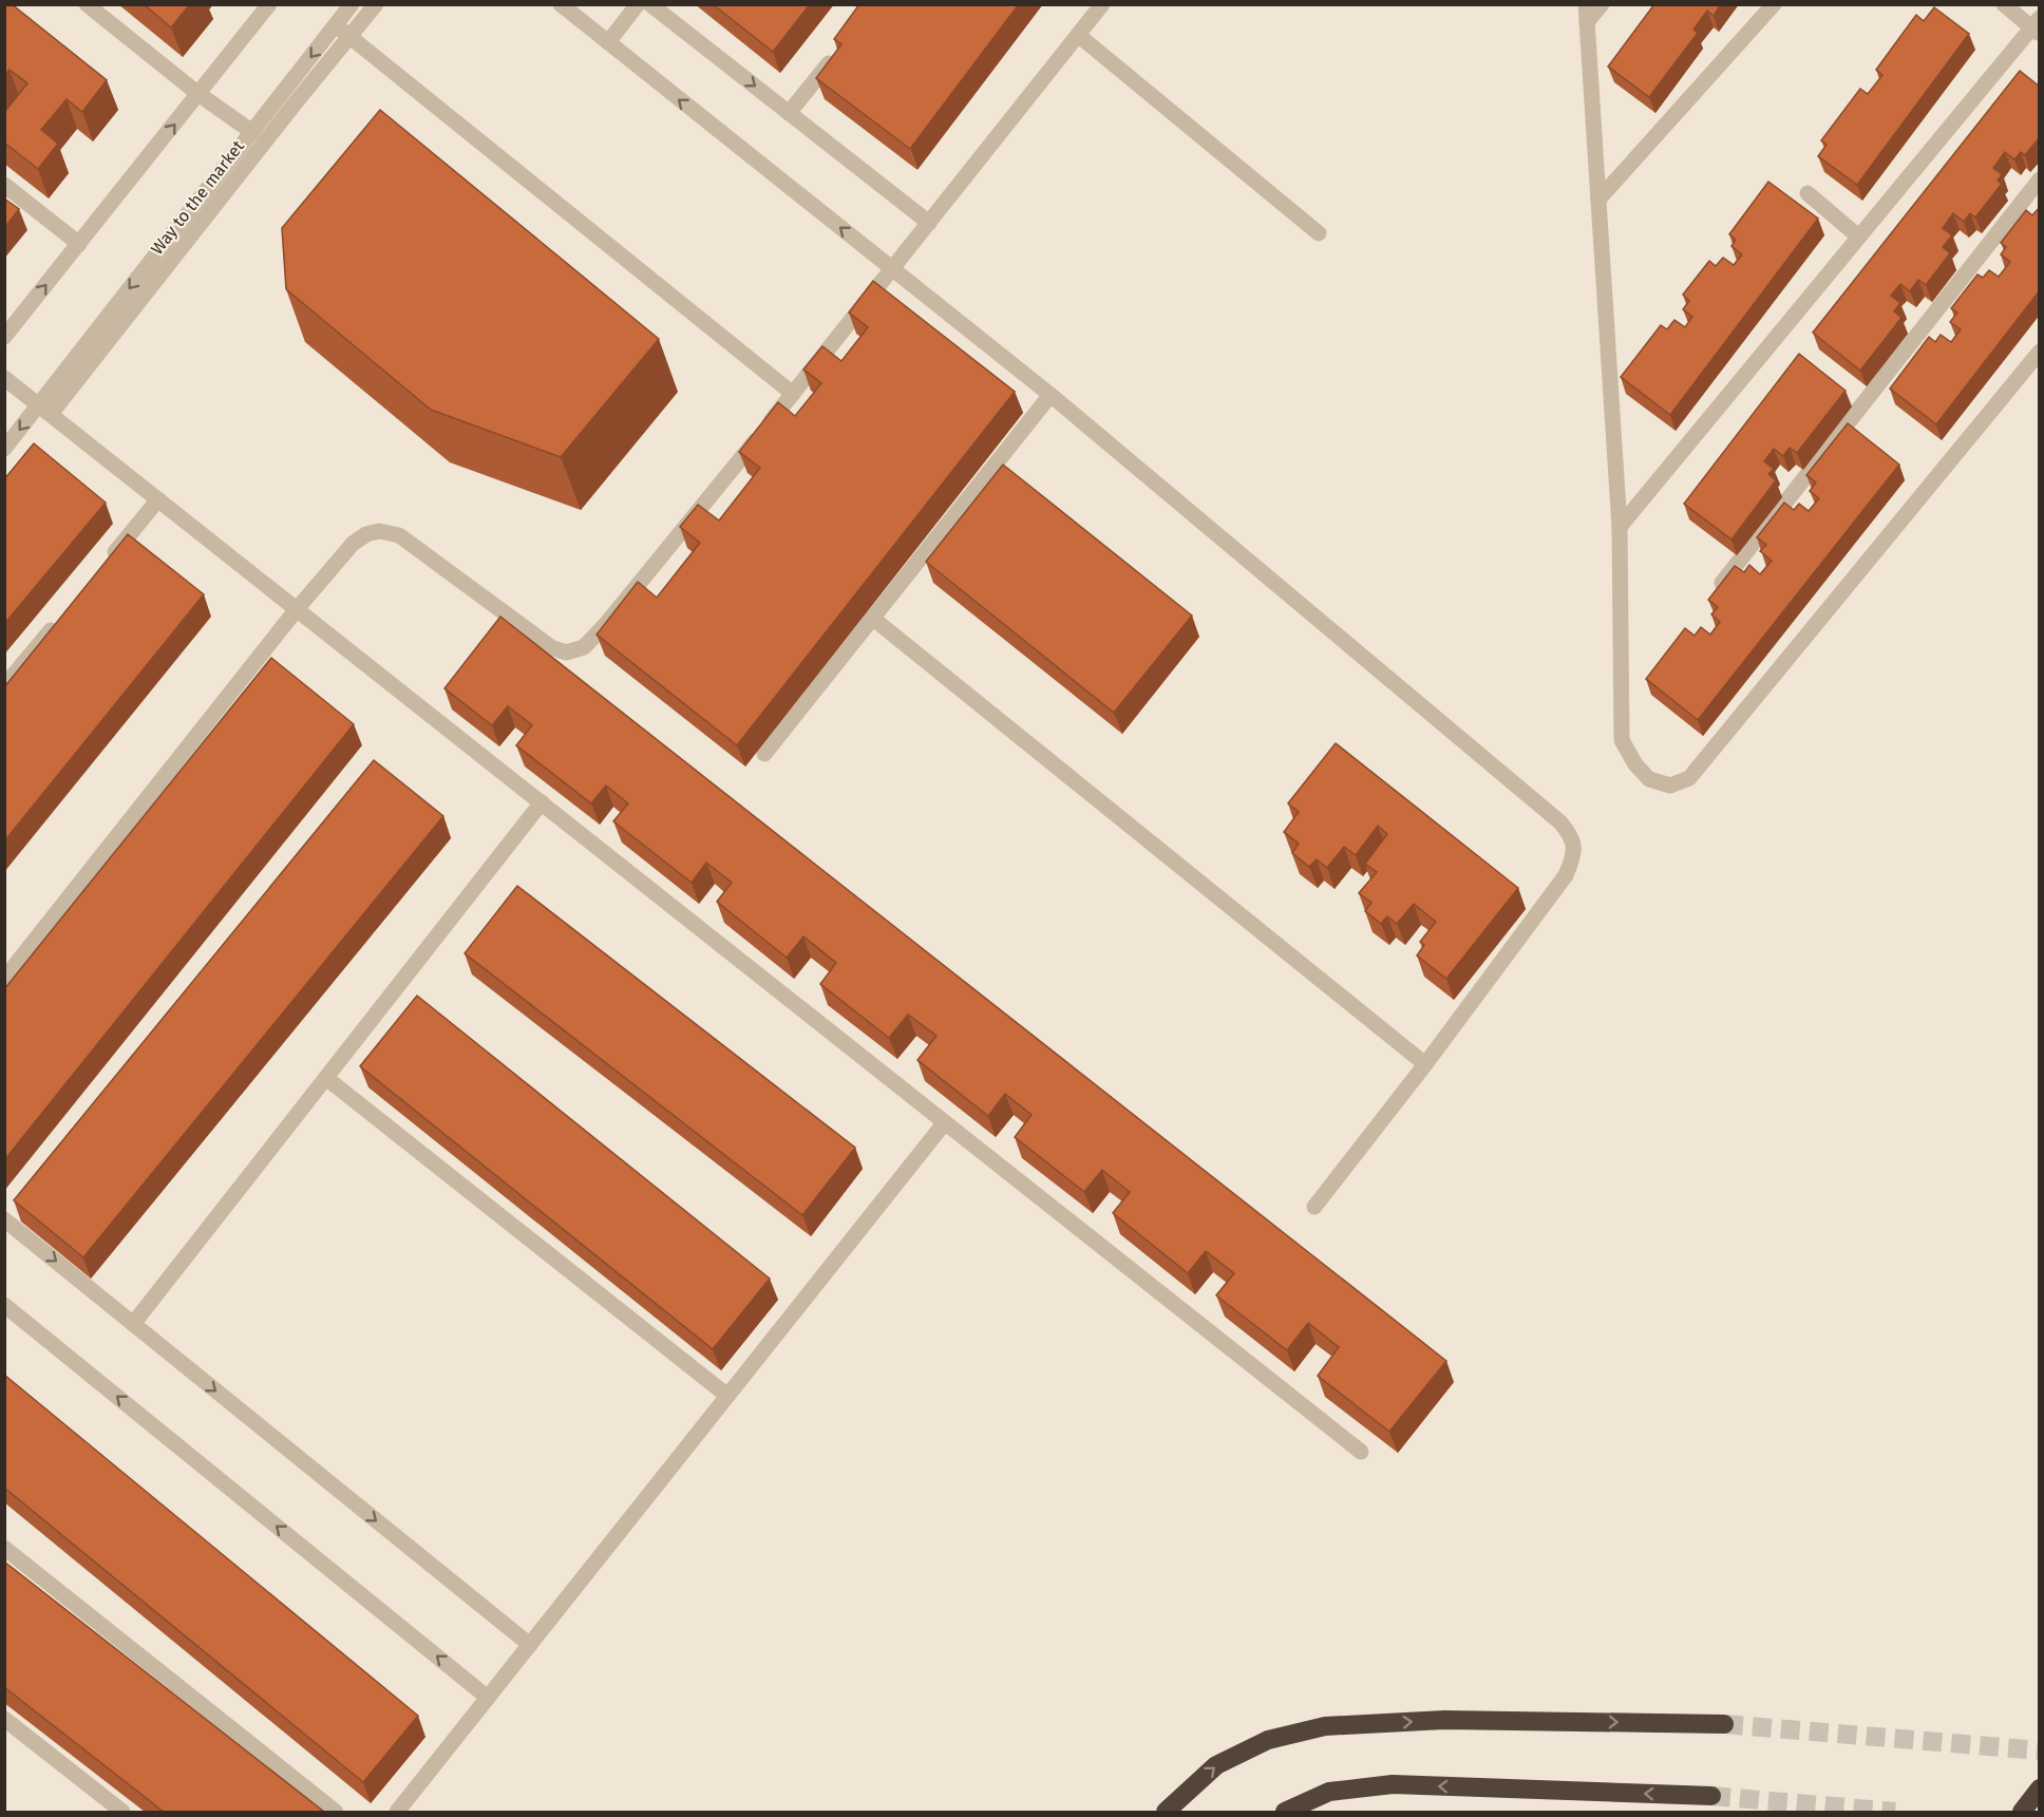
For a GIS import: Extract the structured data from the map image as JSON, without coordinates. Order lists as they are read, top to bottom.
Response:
{
  "streets": {
    "street": ["Way to the market"]
  }
}
